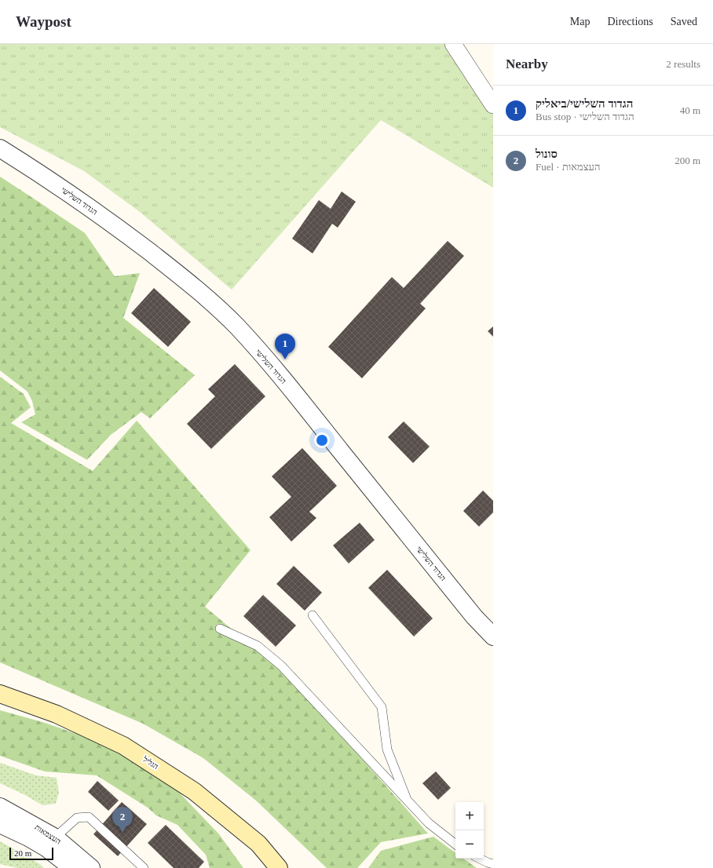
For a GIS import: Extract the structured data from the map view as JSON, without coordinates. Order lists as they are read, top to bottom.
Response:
{
  "streets": {
    "main road": ["הגליל"],
    "street": ["הגדוד השלישי", "העצמאות"]
  },
  "scale_bar": "20 m",
  "page": {
    "header": "Waypost",
    "nav": ["Map", "Directions", "Saved"],
    "heading": ["Nearby", "2 results"],
    "list": [
      {
        "mark": "1",
        "name": "הגדוד השלישי/ביאליק",
        "note": "Bus stop · הגדוד השלישי",
        "value": "40 m"
      },
      {
        "mark": "2",
        "name": "סונול",
        "note": "Fuel · העצמאות",
        "value": "200 m"
      }
    ],
    "pins": ["1", "2"],
    "map_buttons": ["+", "−"],
    "scale": "20 m"
  }
}
